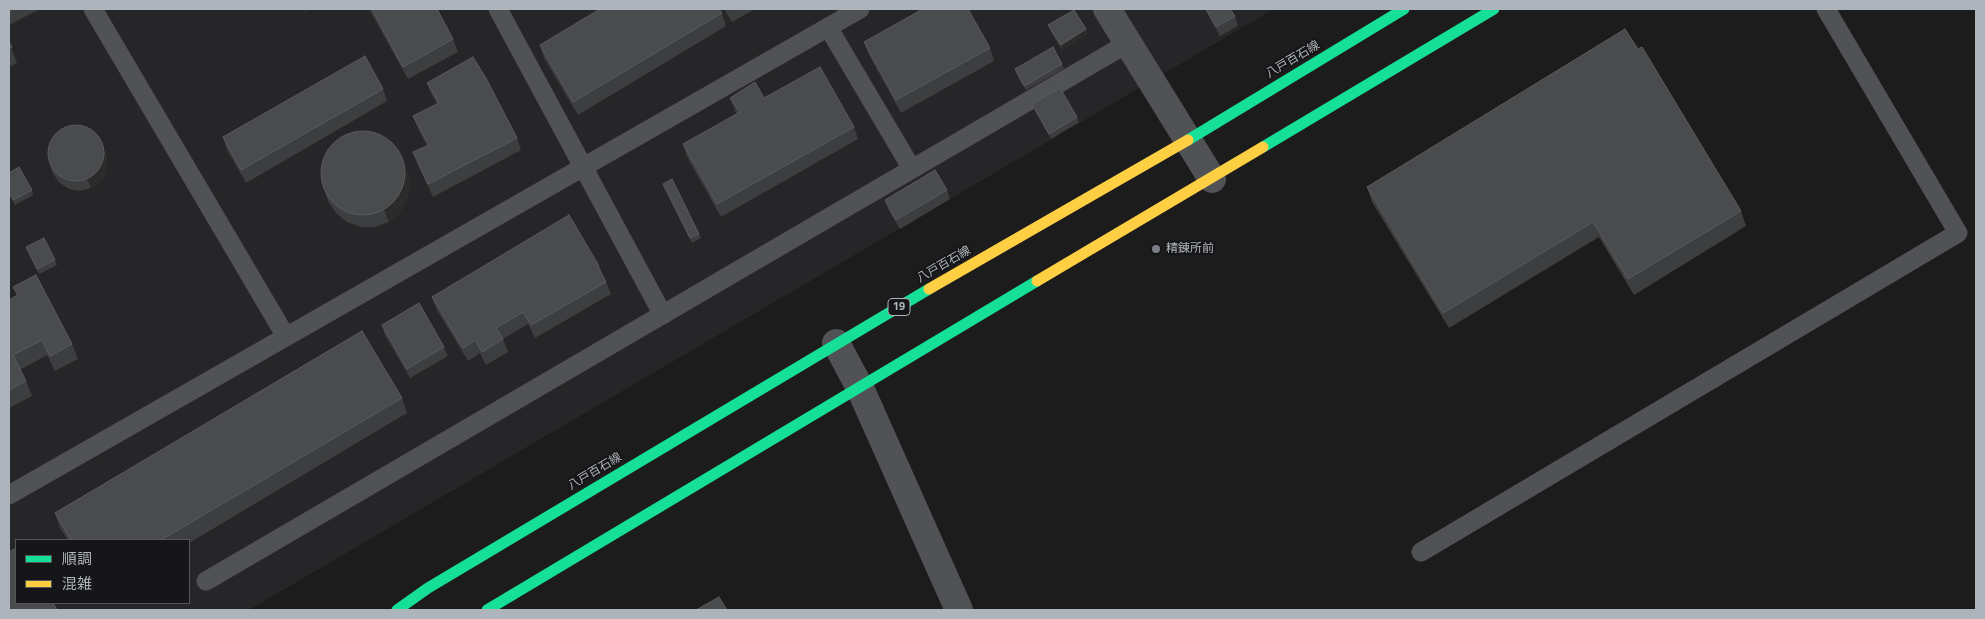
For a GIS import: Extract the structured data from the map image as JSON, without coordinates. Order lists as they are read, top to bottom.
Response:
{
  "streets": {
    "main road": ["八戸百石線", "19"]
  },
  "places": ["精錬所前"],
  "legend": ["順調", "混雑"]
}
